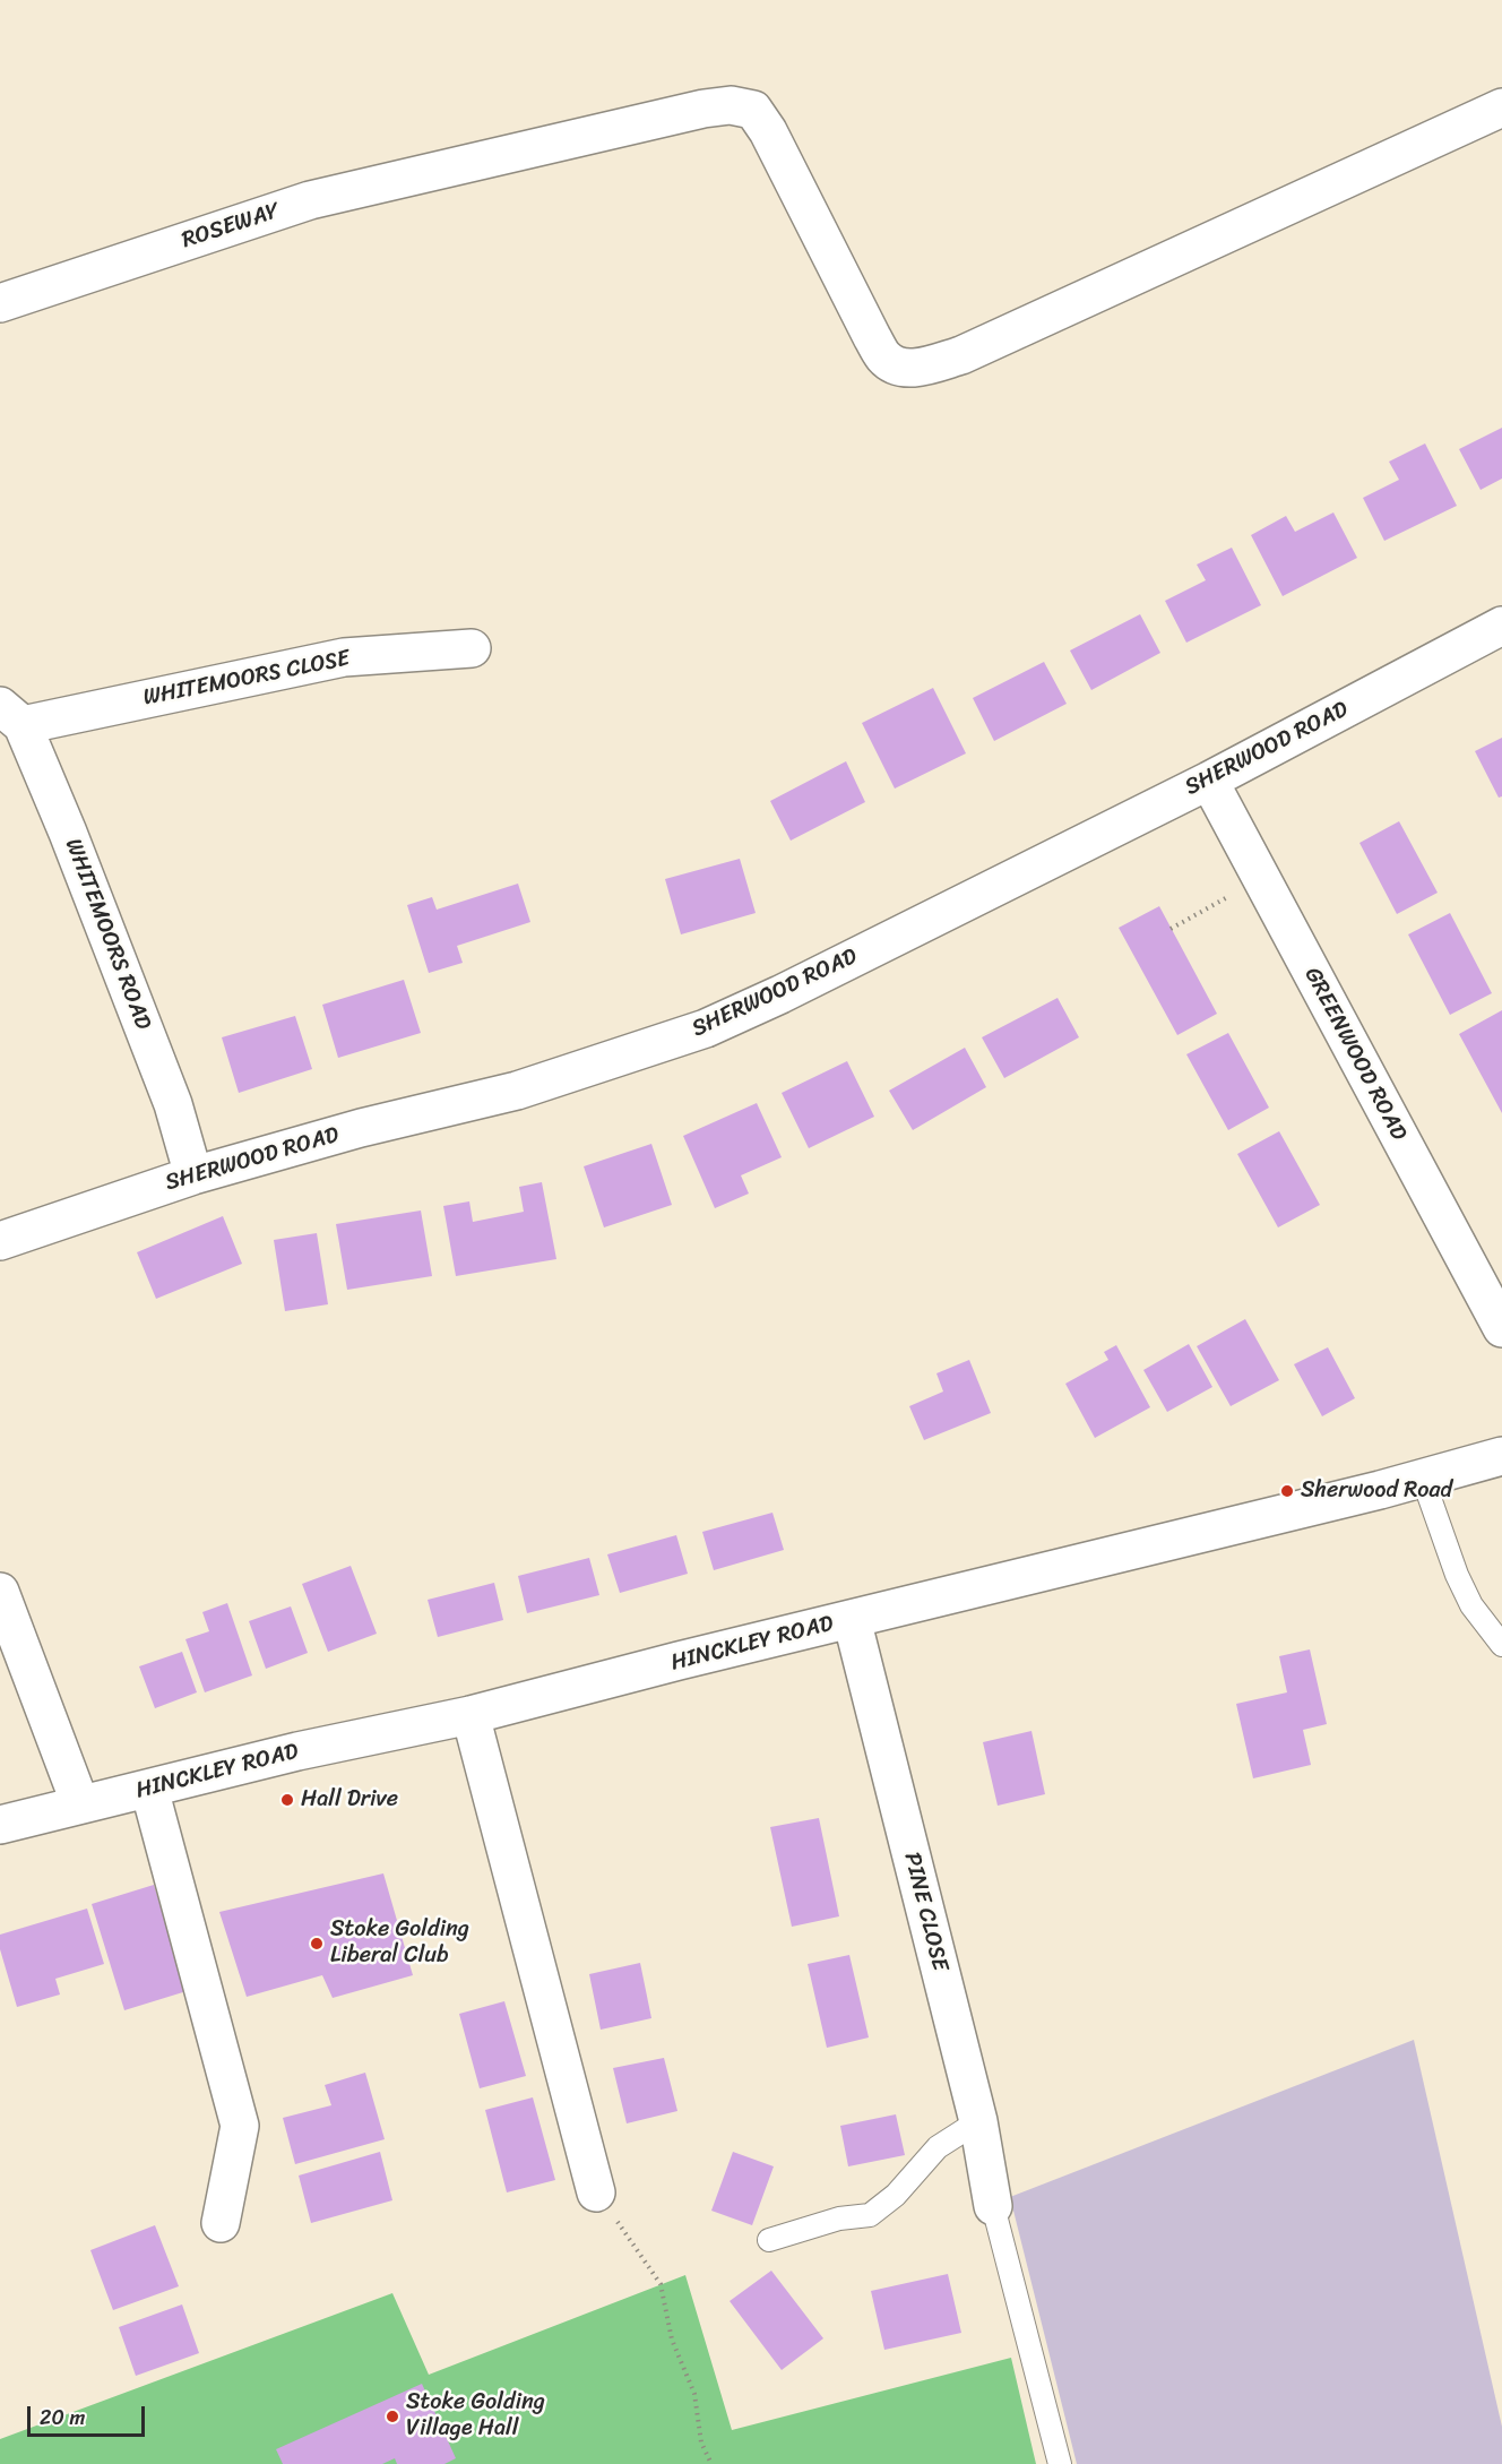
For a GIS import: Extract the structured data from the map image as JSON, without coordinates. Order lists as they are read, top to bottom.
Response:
{
  "streets": {
    "street": [
      "ROSEWAY",
      "WHITEMOORS CLOSE",
      "SHERWOOD ROAD",
      "WHITEMOORS ROAD",
      "GREENWOOD ROAD",
      "HINCKLEY ROAD",
      "PINE CLOSE"
    ]
  },
  "crossings": [
    ["WHITEMOORS CLOSE", "WHITEMOORS ROAD"],
    ["SHERWOOD ROAD", "WHITEMOORS ROAD"],
    ["SHERWOOD ROAD", "GREENWOOD ROAD"],
    ["HINCKLEY ROAD", "PINE CLOSE"]
  ],
  "places": [
    "Sherwood Road",
    "Hall Drive",
    "Stoke Golding Liberal Club",
    "Stoke Golding Village Hall"
  ],
  "scale_bar": "20 m"
}
